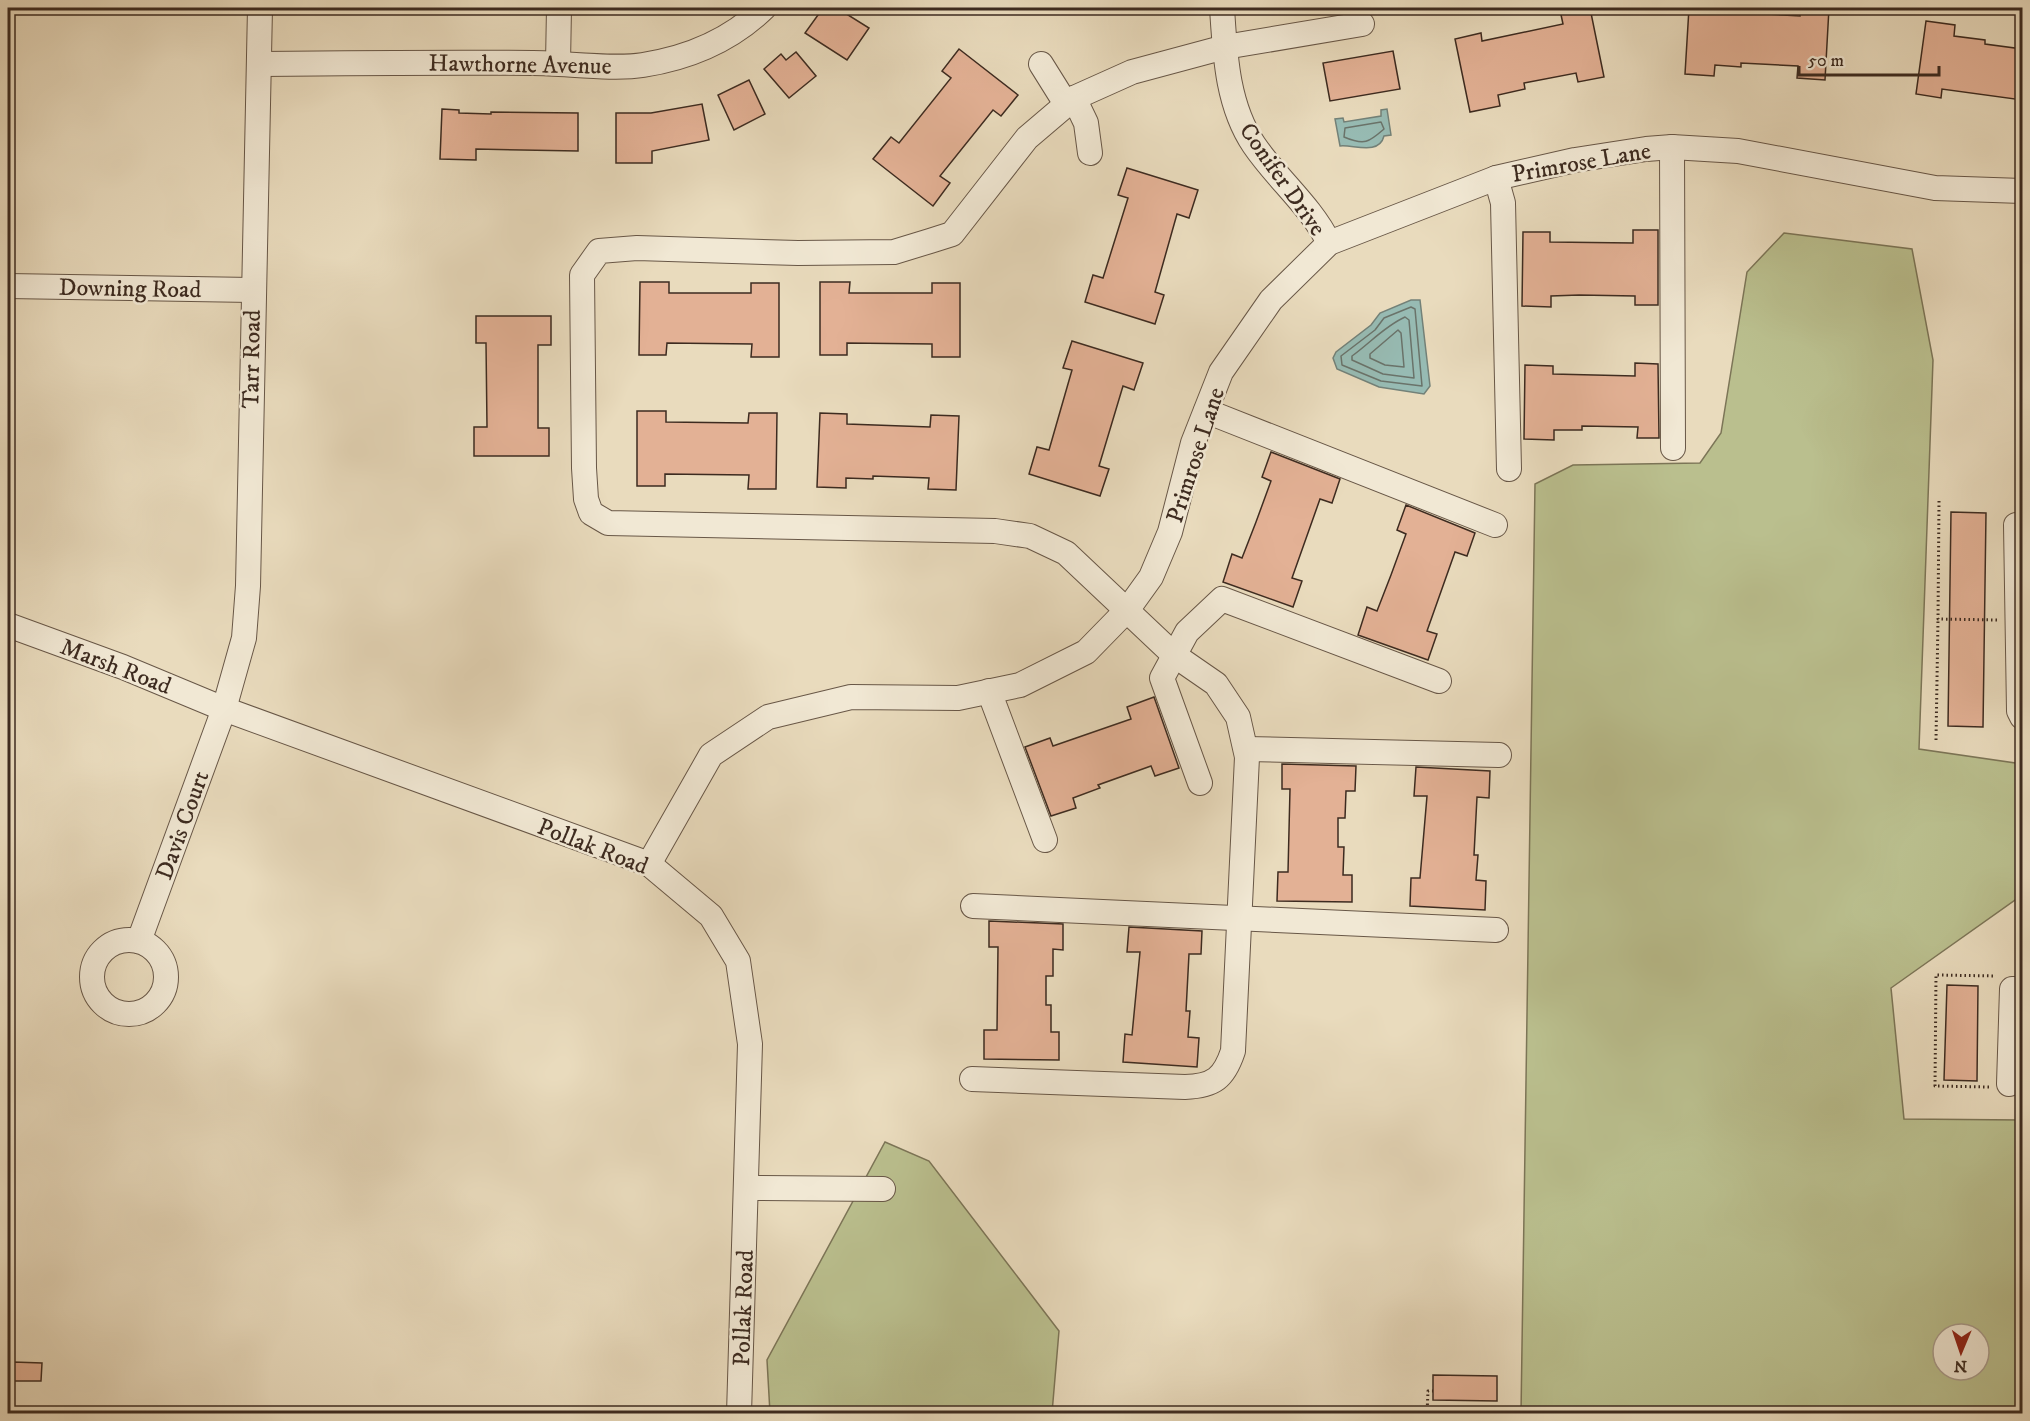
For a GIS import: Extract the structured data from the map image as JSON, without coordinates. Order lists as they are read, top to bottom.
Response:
{
  "streets": {
    "street": [
      "Hawthorne Avenue",
      "Primrose Lane",
      "Conifer Drive",
      "Downing Road",
      "Tarr Road",
      "Marsh Road",
      "Davis Court",
      "Pollak Road"
    ]
  },
  "crossings": [
    ["Hawthorne Avenue", "Tarr Road"],
    ["Primrose Lane", "Conifer Drive"],
    ["Primrose Lane", "Pollak Road"],
    ["Downing Road", "Tarr Road"],
    ["Tarr Road", "Marsh Road"],
    ["Tarr Road", "Davis Court"],
    ["Tarr Road", "Pollak Road"],
    ["Marsh Road", "Davis Court"],
    ["Marsh Road", "Pollak Road"],
    ["Davis Court", "Pollak Road"]
  ],
  "scale_bar": "50 m",
  "north": "bottom"
}
